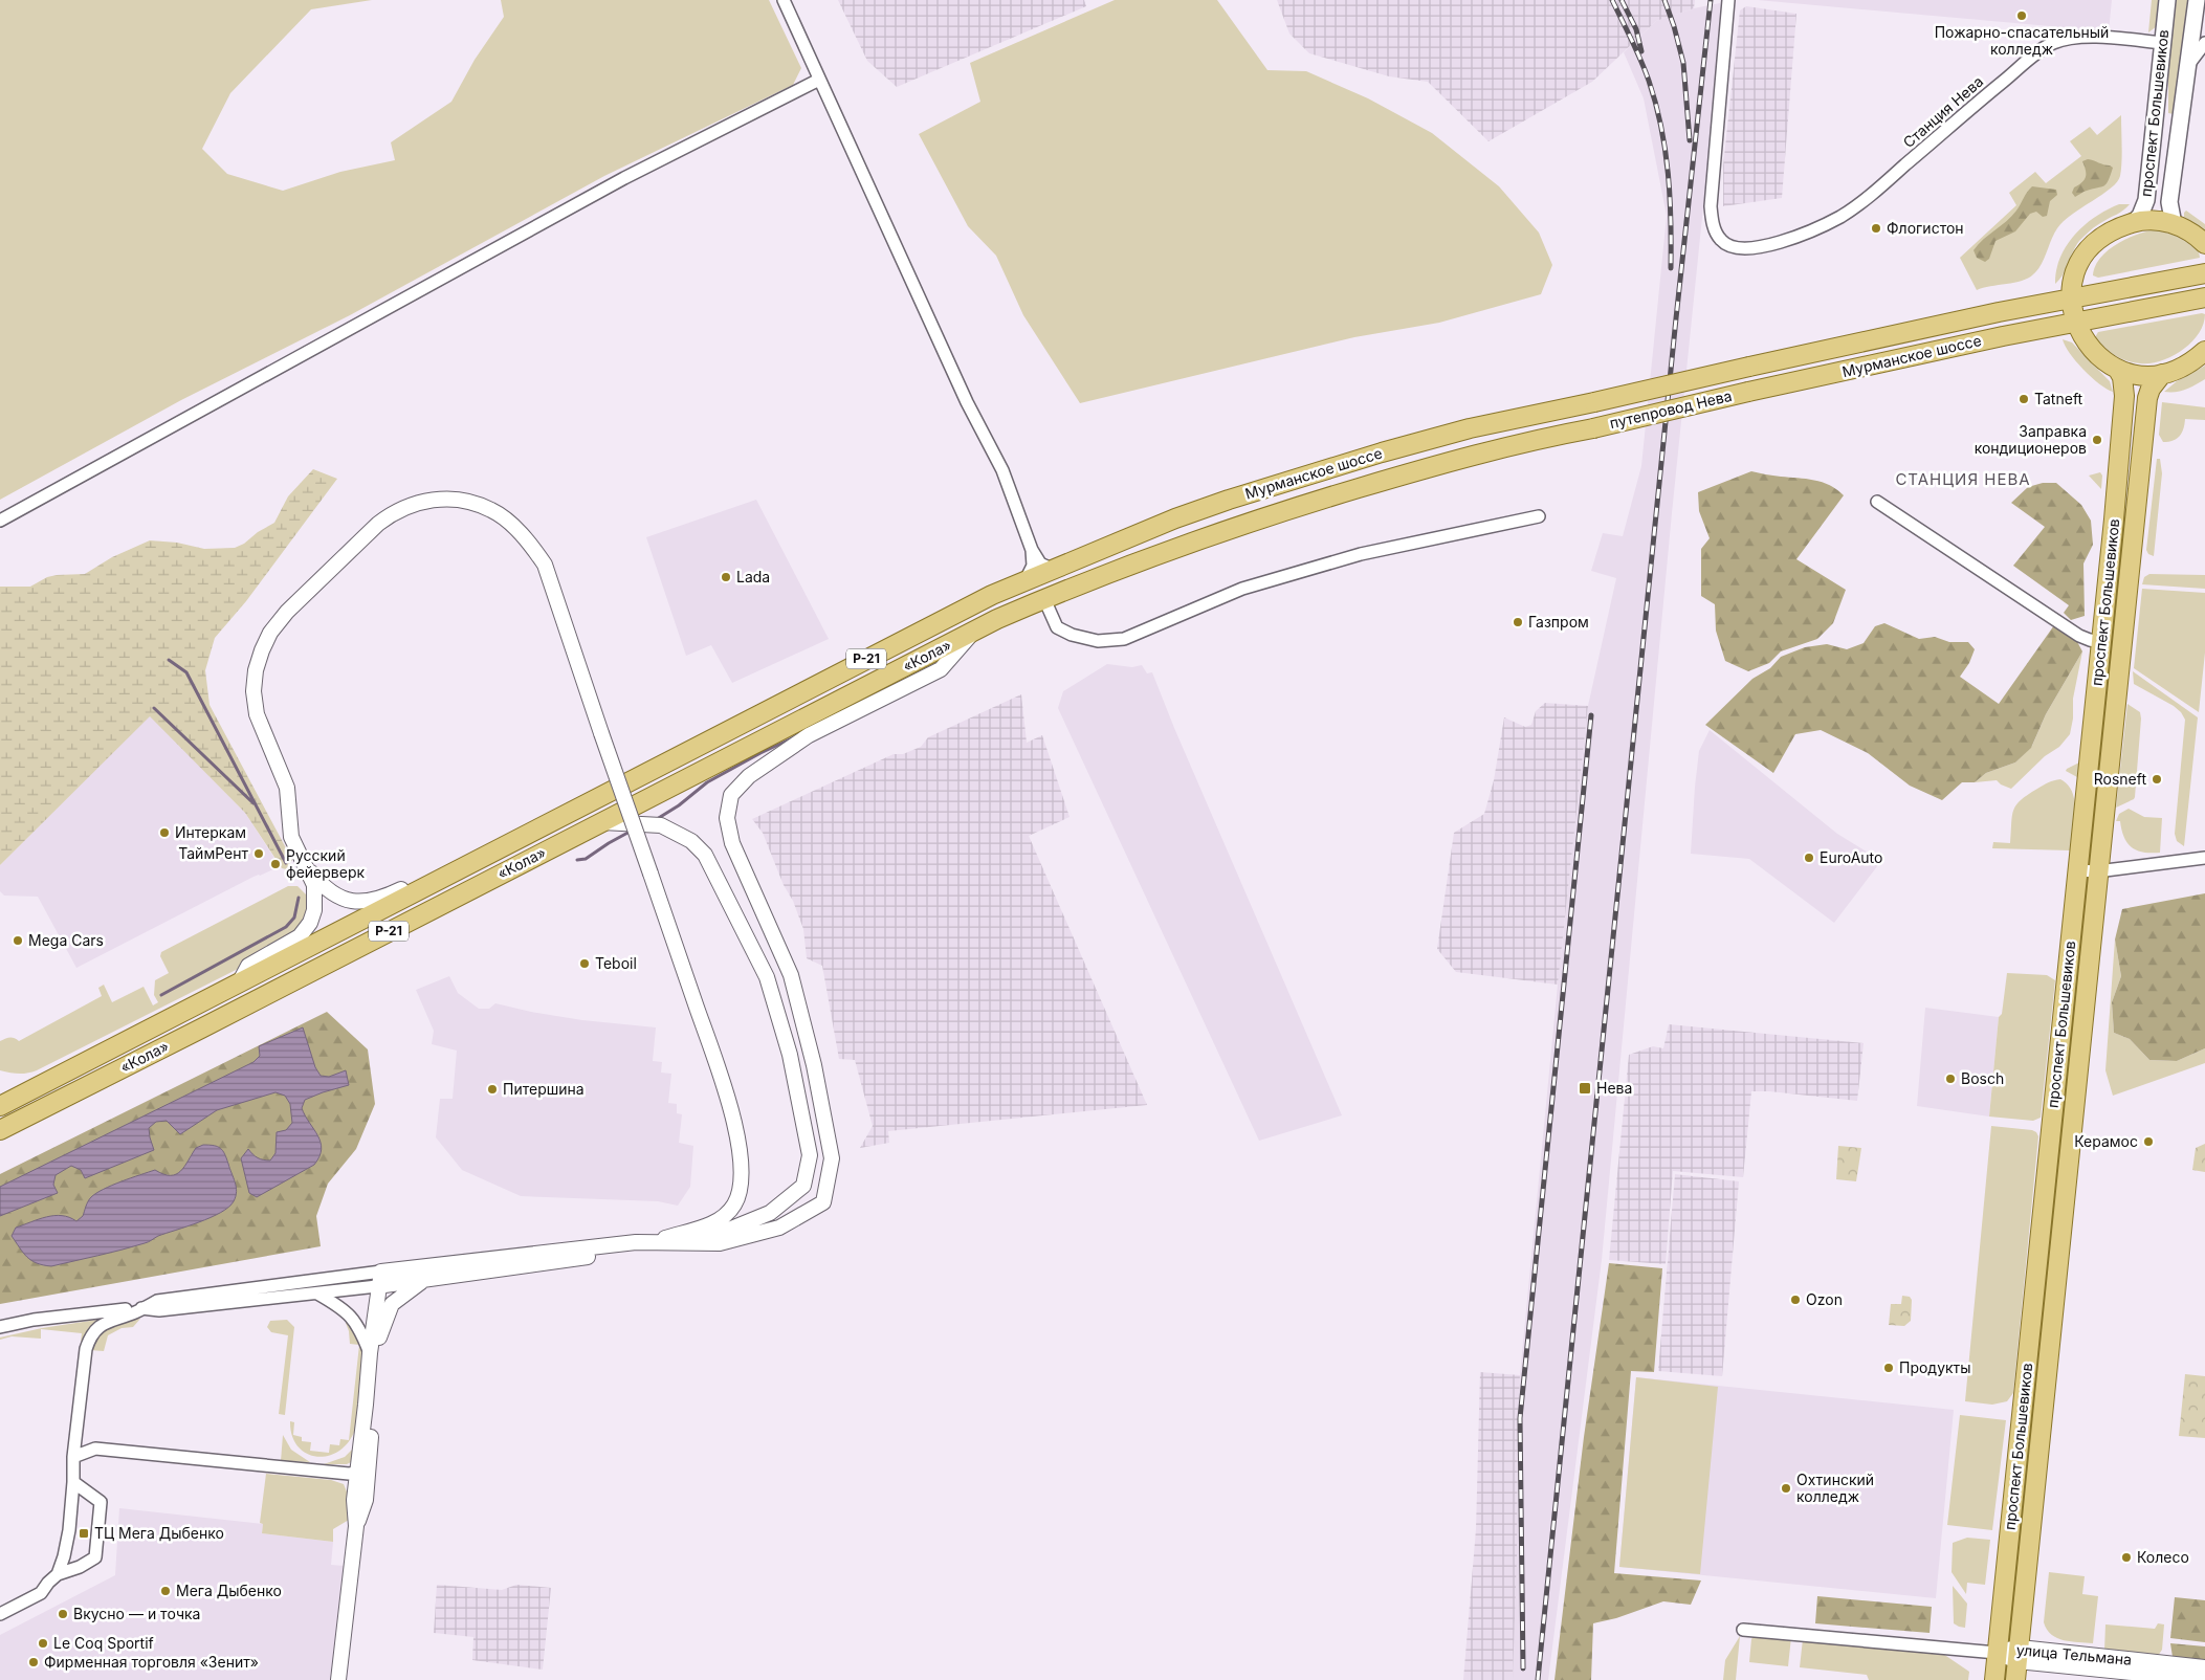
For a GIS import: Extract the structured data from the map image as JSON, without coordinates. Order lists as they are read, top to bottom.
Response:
{
  "streets": {
    "main road": [
      "проспект Большевиков",
      "Мурманское шоссе",
      "путепровод Нева",
      "«Кола»",
      "Р-21"
    ],
    "street": ["Станция Нева", "улица Тельмана"]
  },
  "crossings": [
    ["Станция Нева", "проспект Большевиков"],
    ["проспект Большевиков", "улица Тельмана"],
    ["Мурманское шоссе", "путепровод Нева"],
    ["Мурманское шоссе", "«Кола»"]
  ],
  "districts": ["СТАНЦИЯ НЕВА"],
  "places": {
    "other": [
      "Пожарно-спасательный колледж",
      "Флогистон",
      "Tatneft",
      "Заправка кондиционеров",
      "Lada",
      "Газпром",
      "Rosneft",
      "Интеркам",
      "ТаймРент",
      "EuroAuto",
      "Русский фейерверк",
      "Mega Cars",
      "Teboil",
      "Bosch",
      "Питершина",
      "Керамос",
      "Ozon",
      "Продукты",
      "Охтинский колледж",
      "Колесо",
      "Мега Дыбенко",
      "Вкусно — и точка",
      "Le Coq Sportif",
      "Фирменная торговля «Зенит»"
    ],
    "transit": ["Нева", "ТЦ Мега Дыбенко"]
  }
}
